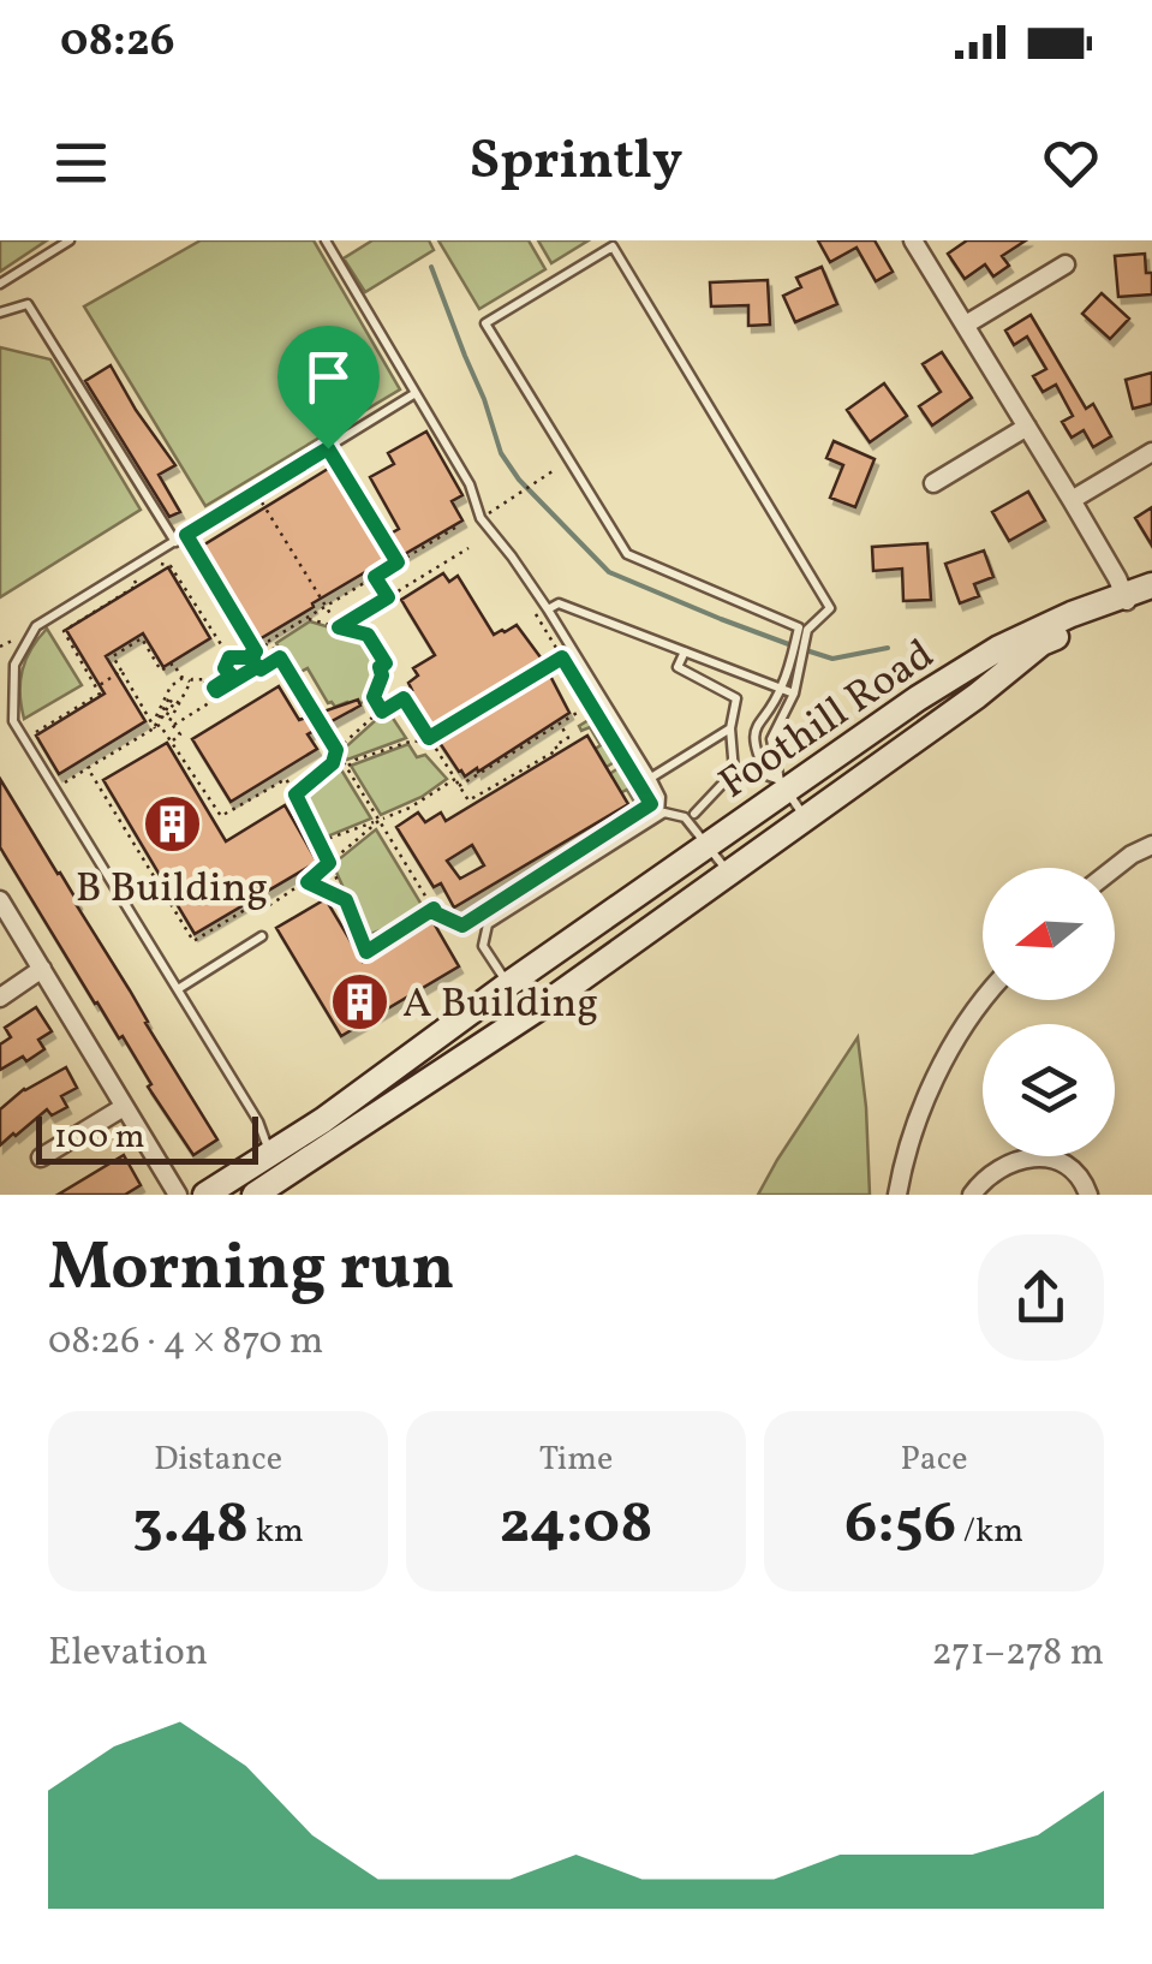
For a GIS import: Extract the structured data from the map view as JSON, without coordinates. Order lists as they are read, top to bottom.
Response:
{
  "streets": {
    "main road": ["Foothill Road"]
  },
  "places": {
    "building": ["B Building", "A Building"]
  },
  "scale_bar": "100 m",
  "north": "left",
  "page": {
    "status": "08:26",
    "header": "Sprintly",
    "scale": "100 m",
    "heading": ["Morning run", "08:26 · 4 × 870 m"],
    "stats": [
      ["Distance", "3.48 km"],
      ["Time", "24:08"],
      ["Pace", "6:56 /km"]
    ],
    "chart": ["Elevation", "271–278 m"]
  }
}
